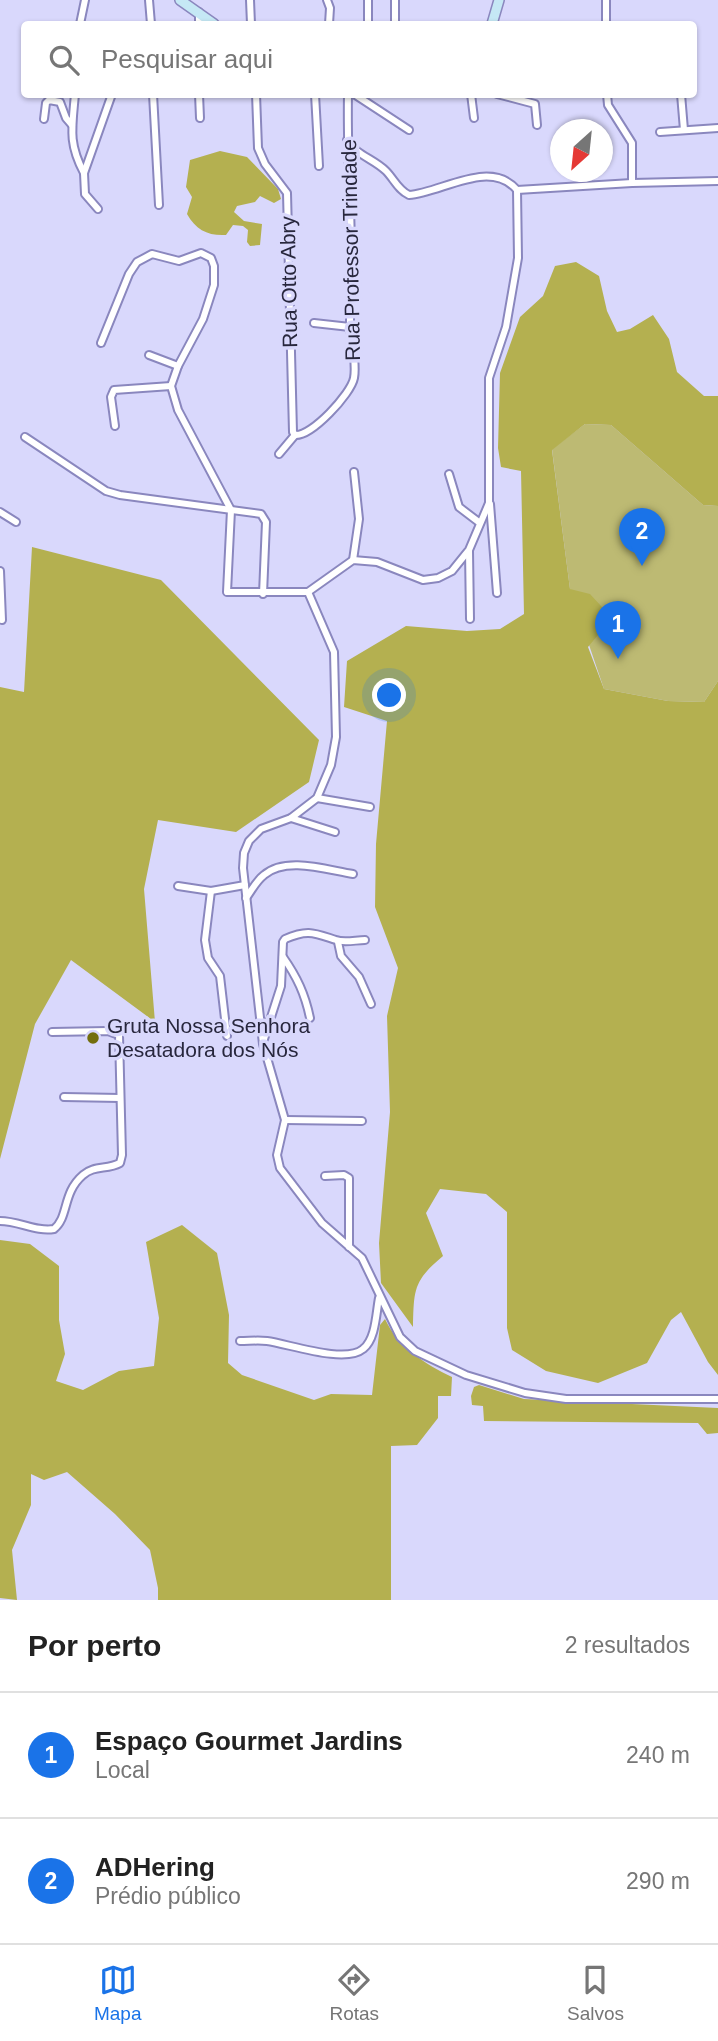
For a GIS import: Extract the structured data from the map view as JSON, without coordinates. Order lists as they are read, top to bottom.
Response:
{
  "streets": {
    "street": ["Rua Professor Trindade", "Rua Otto Abry"]
  },
  "crossings": [
    ["Rua Professor Trindade", "Rua Otto Abry"]
  ],
  "places": ["Gruta Nossa Senhora Desatadora dos Nós"],
  "north": "bottom left",
  "page": {
    "search": "Pesquisar aqui",
    "pins": ["2", "1"],
    "heading": ["Por perto", "2 resultados"],
    "list": [
      {
        "mark": "1",
        "name": "Espaço Gourmet Jardins",
        "note": "Local",
        "value": "240 m"
      },
      {
        "mark": "2",
        "name": "ADHering",
        "note": "Prédio público",
        "value": "290 m"
      }
    ],
    "nav": ["Mapa", "Rotas", "Salvos"]
  }
}
